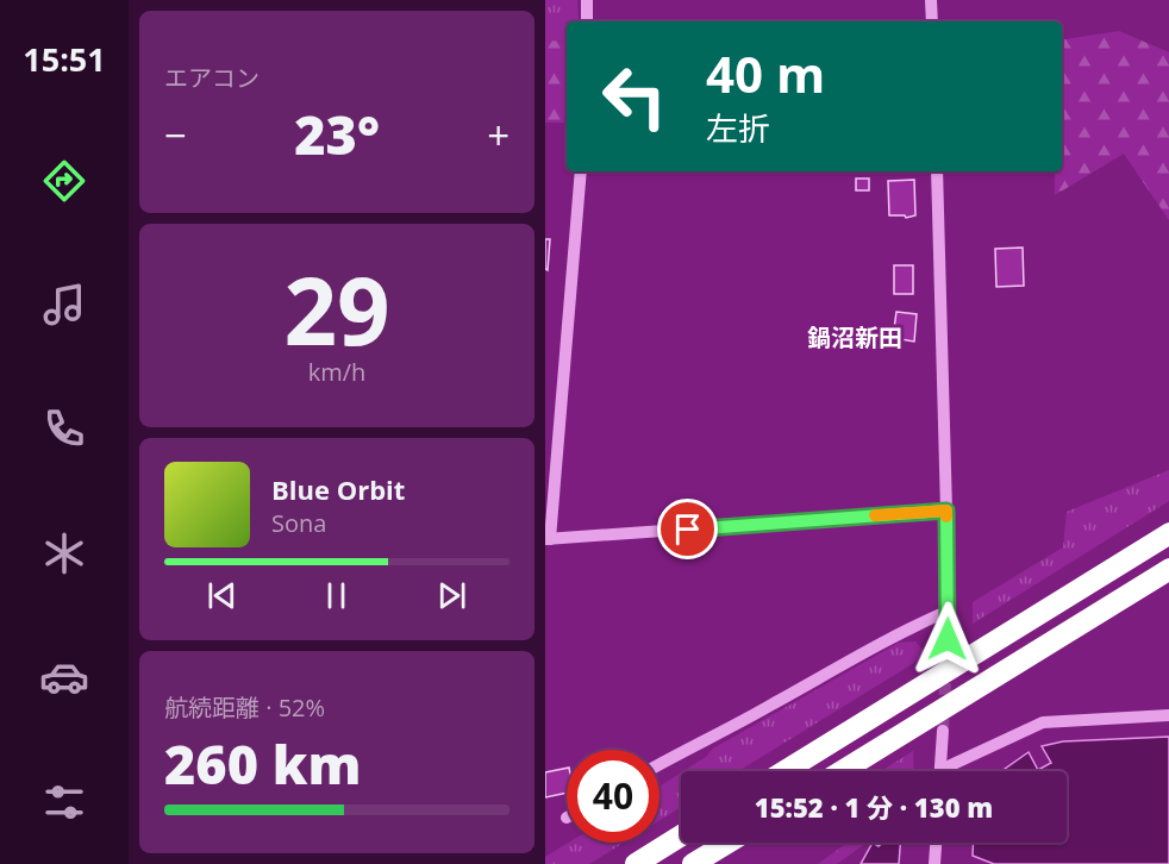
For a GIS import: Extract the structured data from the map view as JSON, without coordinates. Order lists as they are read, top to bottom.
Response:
{
  "districts": ["鍋沼新田"],
  "page": {
    "tabs": "15:51",
    "tile": [
      "エアコン",
      ["29", "km/h"],
      ["航続距離 · 52%", "260 km"]
    ],
    "turn": ["40 m", "左折"],
    "heat": ["−", "23°", "+"],
    "song": ["Blue Orbit", "Sona"],
    "limit": "40",
    "trip": "15:52 · 1 分 · 130 m"
  }
}
